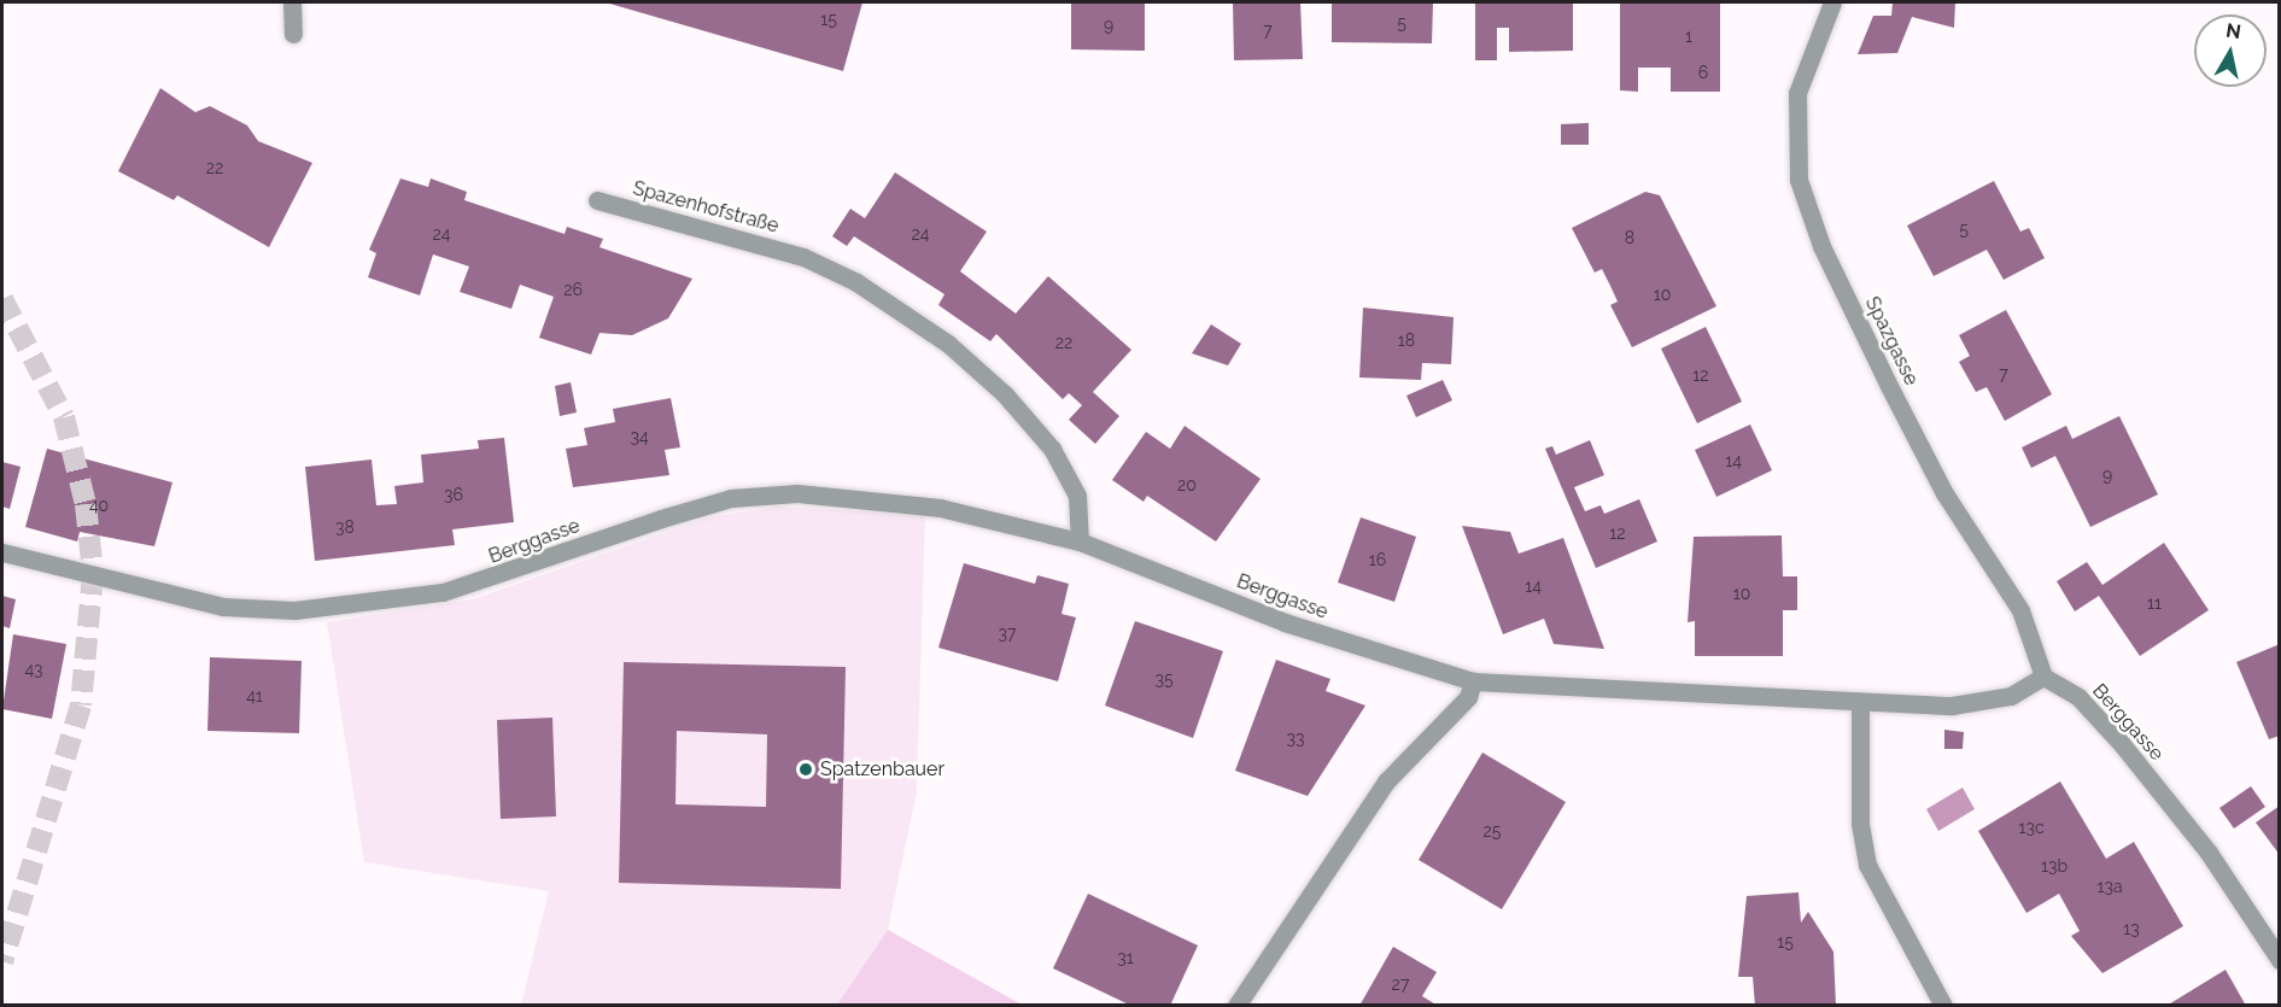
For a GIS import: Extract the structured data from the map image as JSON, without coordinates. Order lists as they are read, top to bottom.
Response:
{
  "streets": {
    "street": ["Spazenhofstraße", "Spazgasse", "Berggasse"]
  },
  "crossings": [
    ["Spazenhofstraße", "Berggasse"],
    ["Spazgasse", "Berggasse"]
  ],
  "places": ["Spatzenbauer"],
  "house_numbers": [
    "15",
    "5",
    "9",
    "7",
    "1",
    "6",
    "22",
    "5",
    "24",
    "24",
    "8",
    "26",
    "10",
    "18",
    "22",
    "7",
    "12",
    "34",
    "14",
    "9",
    "20",
    "36",
    "40",
    "38",
    "12",
    "16",
    "14",
    "10",
    "11",
    "37",
    "43",
    "35",
    "41",
    "33",
    "13c",
    "25",
    "13b",
    "13a",
    "13",
    "15",
    "31",
    "27"
  ],
  "north": "top"
}
